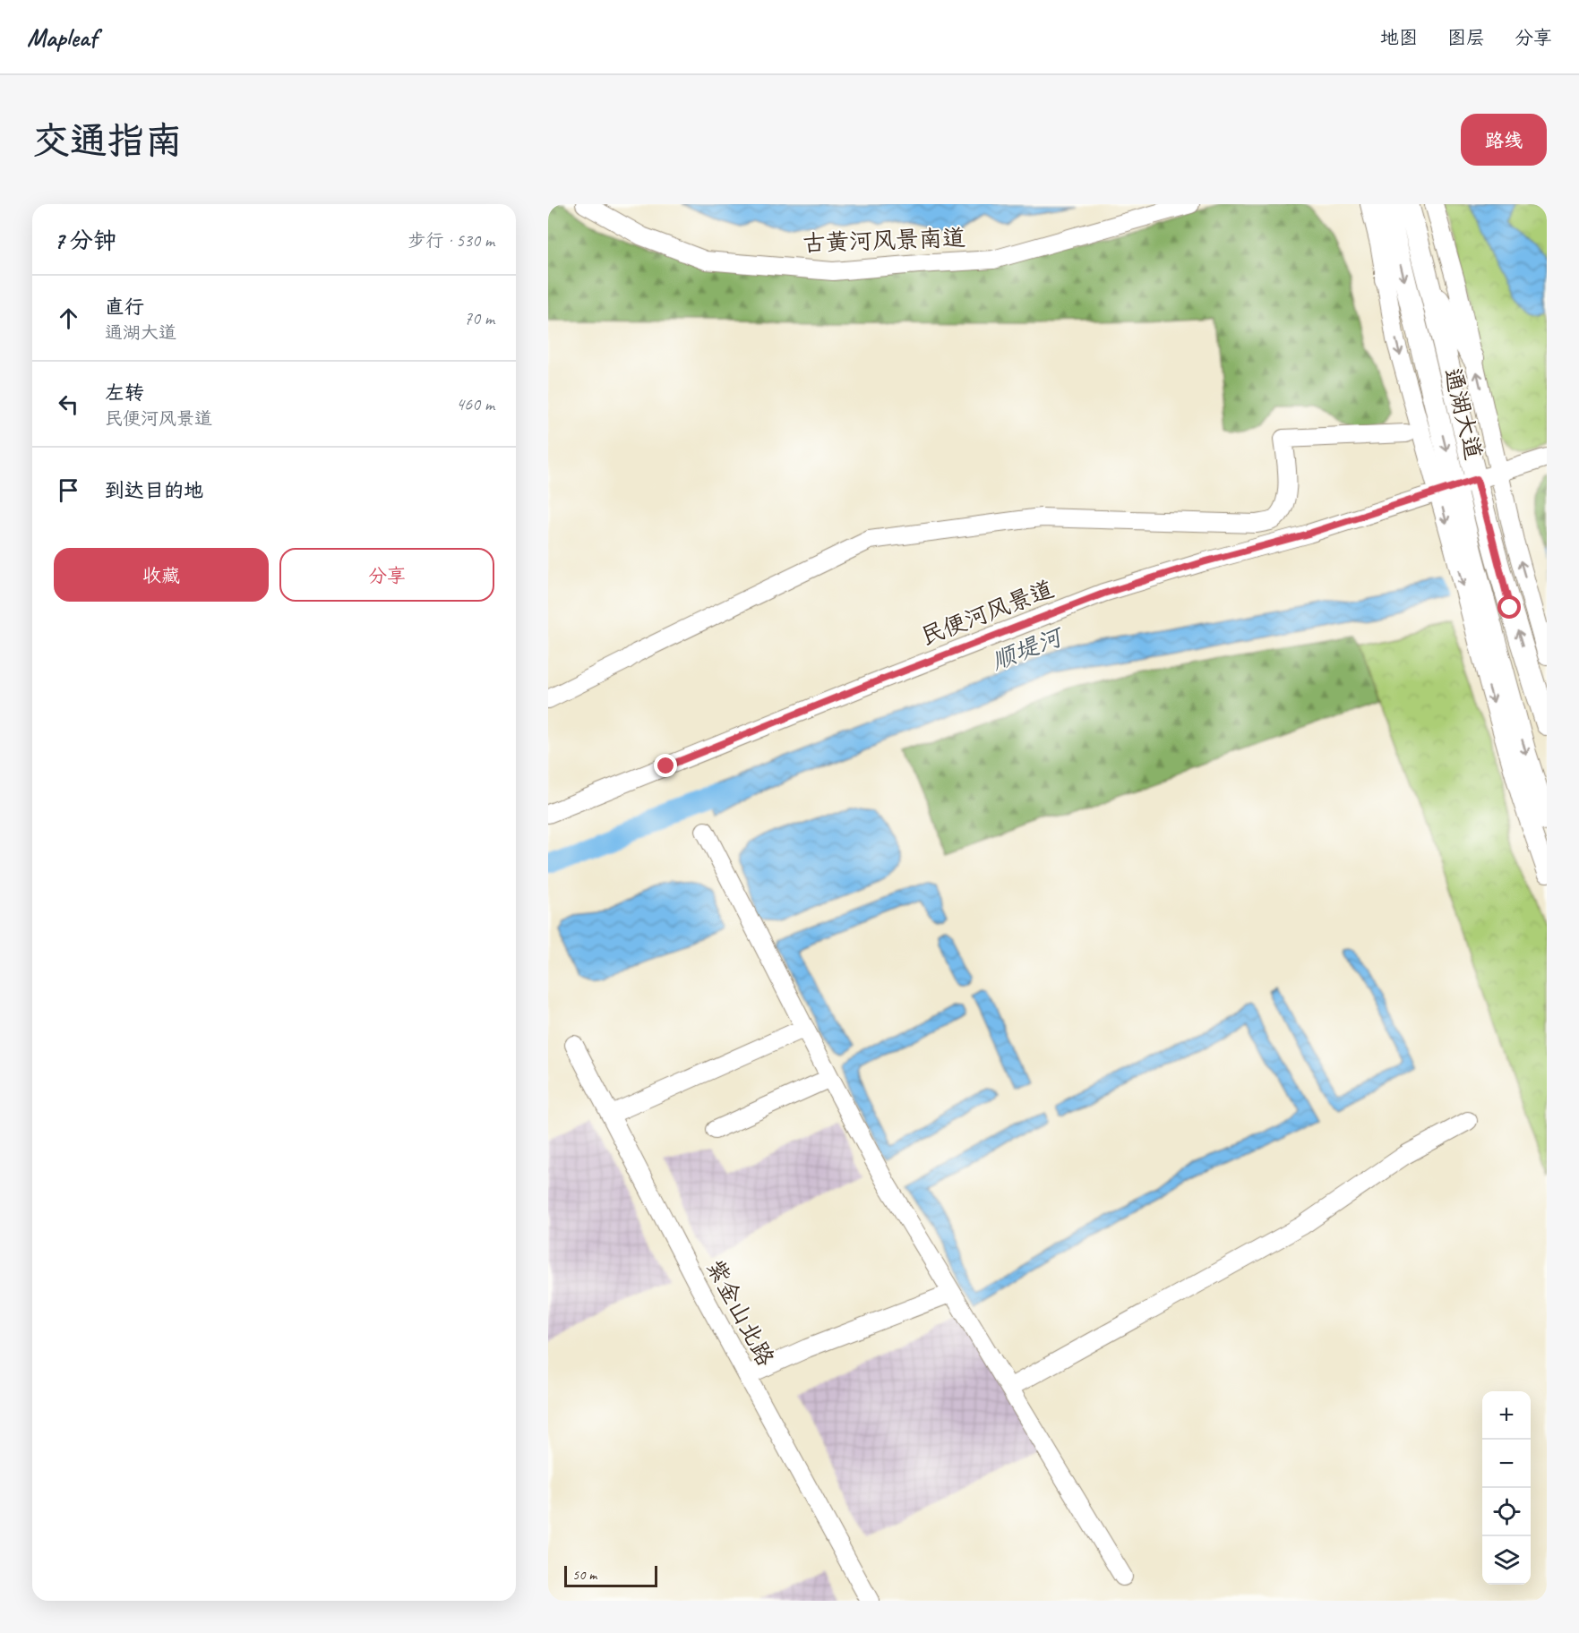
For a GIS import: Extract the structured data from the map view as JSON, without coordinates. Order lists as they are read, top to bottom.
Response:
{
  "streets": {
    "main road": ["通湖大道"],
    "street": ["古黄河风景南道", "民便河风景道", "紫金山北路"]
  },
  "crossings": [
    ["通湖大道", "民便河风景道"]
  ],
  "water": ["顺堤河"],
  "scale_bar": "50 m",
  "page": {
    "header": "Mapleaf",
    "nav": ["地图", "图层", "分享"],
    "buttons": [
      "路线",
      ["收藏", "分享"]
    ],
    "title": "交通指南",
    "heading": ["7 分钟", "步行 · 530 m"],
    "list": [
      ["直行", "通湖大道", "70 m"],
      ["左转", "民便河风景道", "460 m"],
      "到达目的地"
    ],
    "map_buttons": ["+", "−"],
    "scale": "50 m"
  }
}
